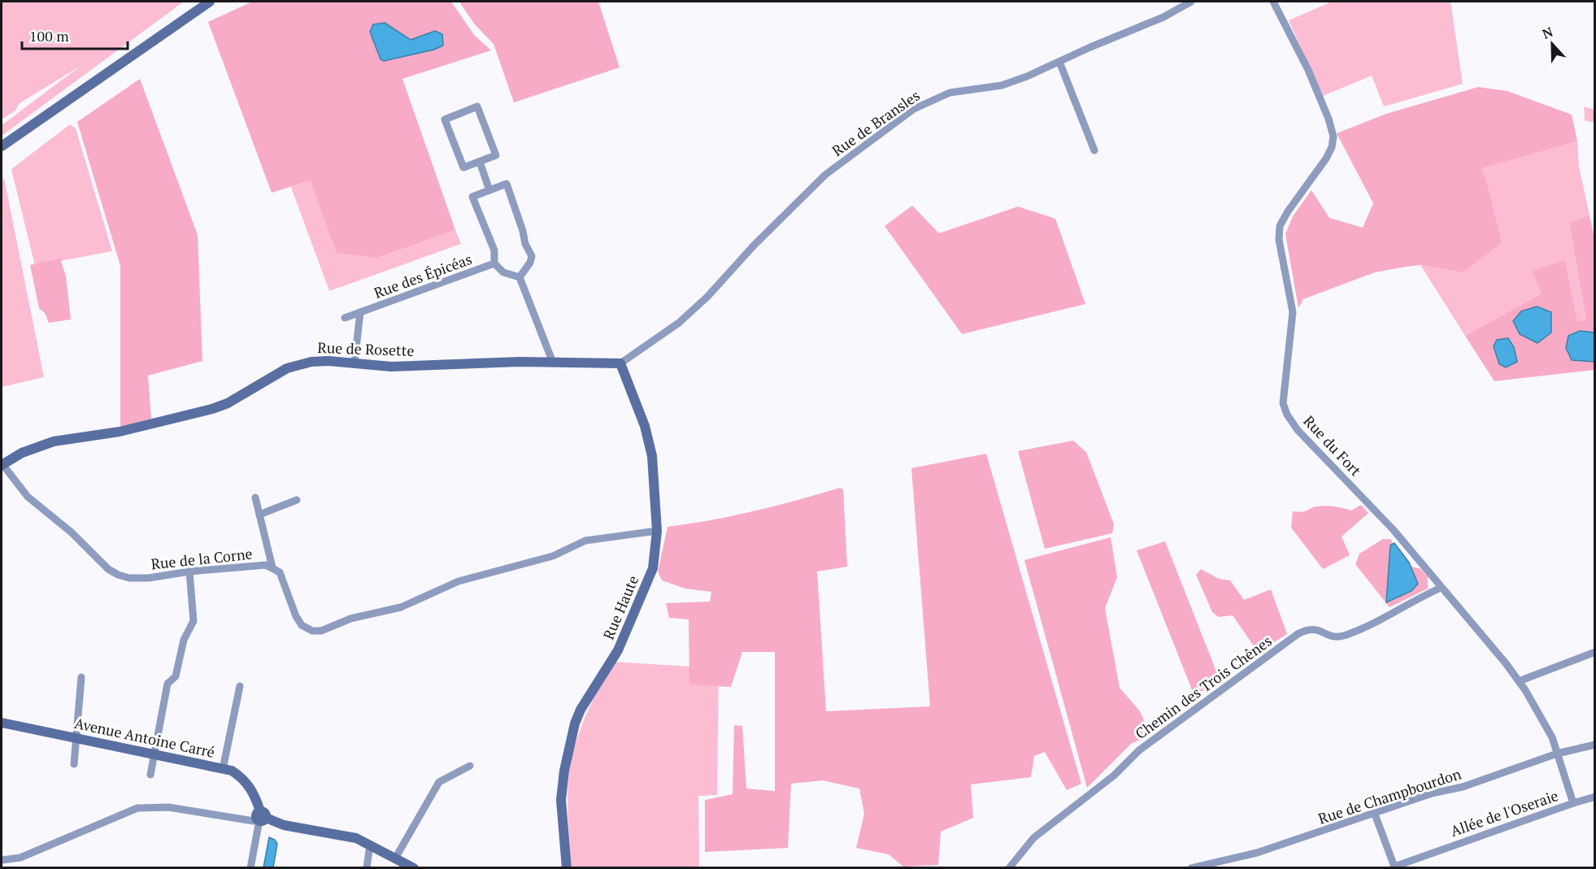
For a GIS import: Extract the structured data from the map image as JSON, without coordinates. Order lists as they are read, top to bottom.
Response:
{
  "streets": {
    "street": [
      "Rue de Bransles",
      "Rue des Épicéas",
      "Rue de Rosette",
      "Rue du Fort",
      "Rue de la Corne",
      "Rue Haute",
      "Chemin des Trois Chênes",
      "Avenue Antoine Carré",
      "Rue de Champbourdon",
      "Allée de l'Oseraie"
    ]
  },
  "crossings": [
    ["Rue de Bransles", "Rue de Rosette"],
    ["Rue de Bransles", "Rue Haute"],
    ["Rue des Épicéas", "Rue de Rosette"],
    ["Rue de Rosette", "Rue de la Corne"],
    ["Rue de Rosette", "Rue Haute"],
    ["Rue du Fort", "Chemin des Trois Chênes"],
    ["Rue du Fort", "Rue de Champbourdon"],
    ["Rue du Fort", "Allée de l'Oseraie"],
    ["Rue de la Corne", "Rue Haute"],
    ["Rue de Champbourdon", "Allée de l'Oseraie"]
  ],
  "scale_bar": "100 m",
  "north": "top"
}
